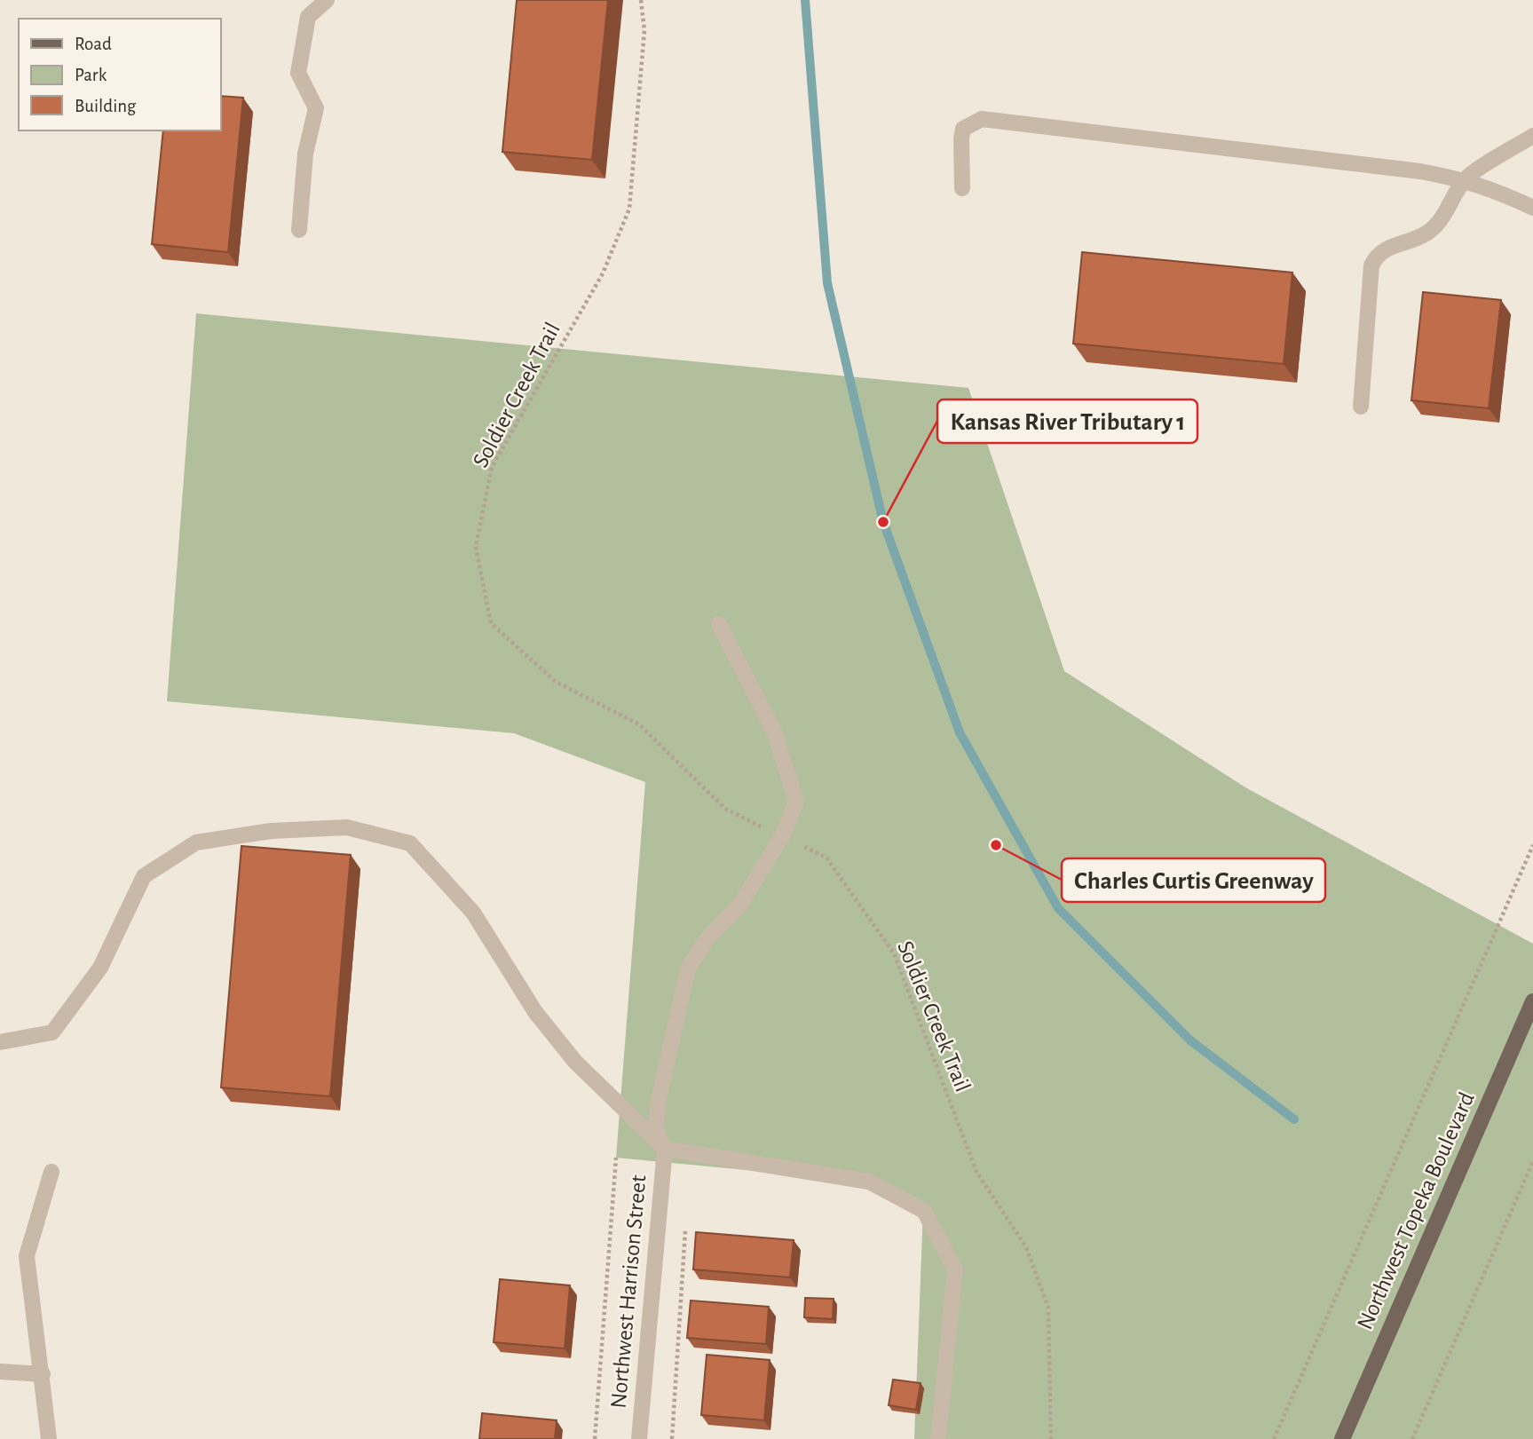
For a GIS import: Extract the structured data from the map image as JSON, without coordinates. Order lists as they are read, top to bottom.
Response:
{
  "streets": {
    "main road": ["Northwest Topeka Boulevard"],
    "street": ["Northwest Harrison Street"],
    "path": ["Soldier Creek Trail"]
  },
  "places": ["Kansas River Tributary 1", "Charles Curtis Greenway"],
  "legend": ["Road", "Park", "Building"]
}
